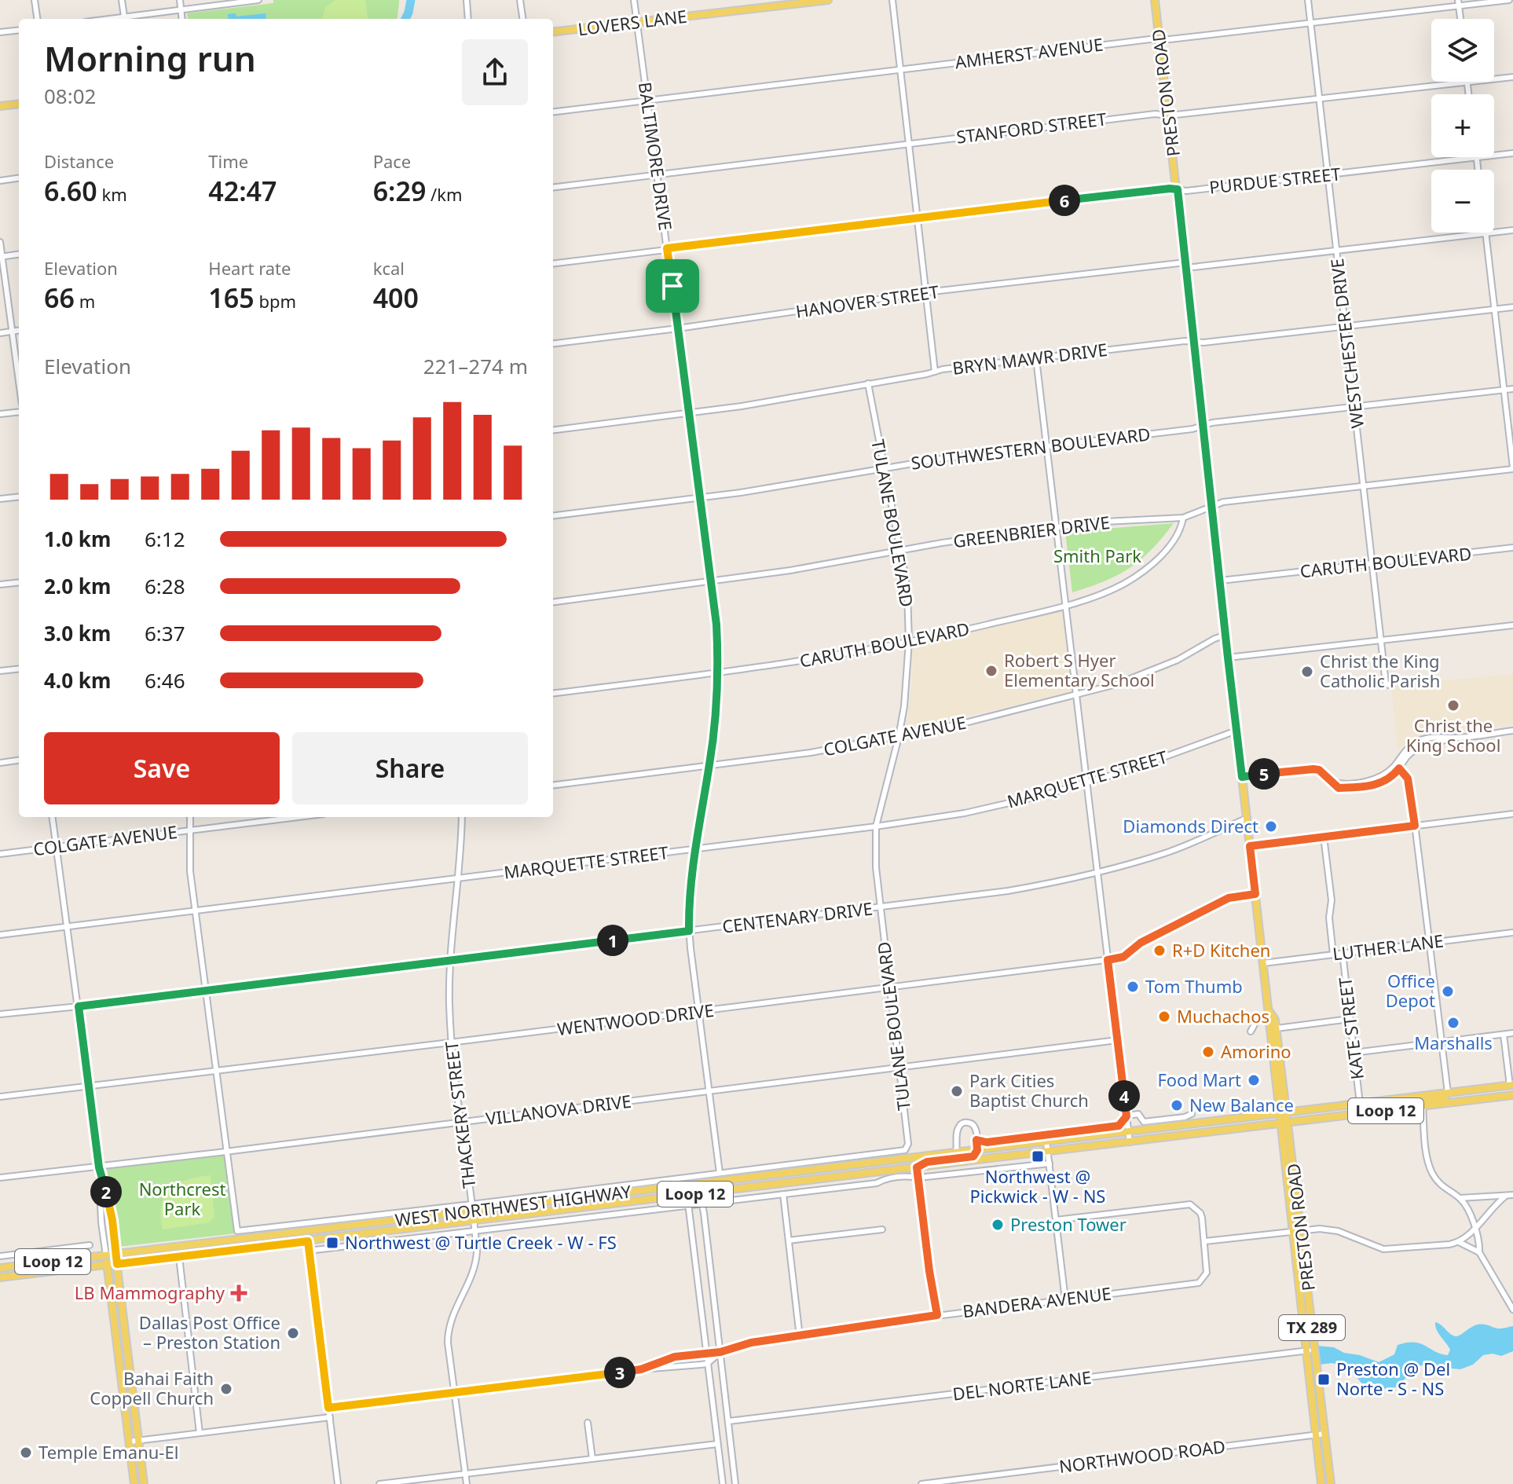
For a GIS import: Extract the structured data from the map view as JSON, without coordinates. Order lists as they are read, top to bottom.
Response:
{
  "streets": {
    "main road": [
      "LOVERS LANE",
      "PRESTON ROAD",
      "Loop 12",
      "WEST NORTHWEST HIGHWAY",
      "TX 289"
    ],
    "street": [
      "AMHERST AVENUE",
      "STANFORD STREET",
      "BALTIMORE DRIVE",
      "PURDUE STREET",
      "HANOVER STREET",
      "WESTCHESTER DRIVE",
      "BRYN MAWR DRIVE",
      "SOUTHWESTERN BOULEVARD",
      "TULANE BOULEVARD",
      "GREENBRIER DRIVE",
      "CARUTH BOULEVARD",
      "COLGATE AVENUE",
      "MARQUETTE STREET",
      "CENTENARY DRIVE",
      "LUTHER LANE",
      "WENTWOOD DRIVE",
      "KATE STREET",
      "VILLANOVA DRIVE",
      "THACKERY STREET",
      "BANDERA AVENUE",
      "DEL NORTE LANE",
      "NORTHWOOD ROAD"
    ]
  },
  "crossings": [
    ["LOVERS LANE", "BALTIMORE DRIVE"],
    ["AMHERST AVENUE", "PRESTON ROAD"],
    ["AMHERST AVENUE", "BALTIMORE DRIVE"],
    ["AMHERST AVENUE", "WESTCHESTER DRIVE"],
    ["PRESTON ROAD", "STANFORD STREET"],
    ["PRESTON ROAD", "PURDUE STREET"],
    ["PRESTON ROAD", "HANOVER STREET"],
    ["PRESTON ROAD", "BRYN MAWR DRIVE"],
    ["PRESTON ROAD", "SOUTHWESTERN BOULEVARD"],
    ["PRESTON ROAD", "GREENBRIER DRIVE"],
    ["PRESTON ROAD", "CARUTH BOULEVARD"],
    ["PRESTON ROAD", "COLGATE AVENUE"],
    ["PRESTON ROAD", "MARQUETTE STREET"],
    ["PRESTON ROAD", "CENTENARY DRIVE"],
    ["PRESTON ROAD", "LUTHER LANE"],
    ["PRESTON ROAD", "WENTWOOD DRIVE"],
    ["PRESTON ROAD", "WEST NORTHWEST HIGHWAY"],
    ["PRESTON ROAD", "DEL NORTE LANE"],
    ["PRESTON ROAD", "NORTHWOOD ROAD"],
    ["STANFORD STREET", "BALTIMORE DRIVE"],
    ["STANFORD STREET", "WESTCHESTER DRIVE"],
    ["BALTIMORE DRIVE", "PURDUE STREET"],
    ["BALTIMORE DRIVE", "HANOVER STREET"],
    ["BALTIMORE DRIVE", "BRYN MAWR DRIVE"],
    ["BALTIMORE DRIVE", "SOUTHWESTERN BOULEVARD"],
    ["BALTIMORE DRIVE", "TULANE BOULEVARD"],
    ["BALTIMORE DRIVE", "GREENBRIER DRIVE"],
    ["BALTIMORE DRIVE", "CARUTH BOULEVARD"],
    ["BALTIMORE DRIVE", "COLGATE AVENUE"],
    ["BALTIMORE DRIVE", "MARQUETTE STREET"],
    ["BALTIMORE DRIVE", "CENTENARY DRIVE"],
    ["BALTIMORE DRIVE", "WENTWOOD DRIVE"],
    ["BALTIMORE DRIVE", "VILLANOVA DRIVE"],
    ["PURDUE STREET", "WESTCHESTER DRIVE"],
    ["HANOVER STREET", "WESTCHESTER DRIVE"],
    ["WESTCHESTER DRIVE", "BRYN MAWR DRIVE"],
    ["WESTCHESTER DRIVE", "SOUTHWESTERN BOULEVARD"],
    ["WESTCHESTER DRIVE", "GREENBRIER DRIVE"],
    ["WESTCHESTER DRIVE", "CARUTH BOULEVARD"],
    ["BRYN MAWR DRIVE", "TULANE BOULEVARD"],
    ["SOUTHWESTERN BOULEVARD", "TULANE BOULEVARD"],
    ["TULANE BOULEVARD", "GREENBRIER DRIVE"],
    ["TULANE BOULEVARD", "CARUTH BOULEVARD"],
    ["TULANE BOULEVARD", "COLGATE AVENUE"],
    ["TULANE BOULEVARD", "MARQUETTE STREET"],
    ["TULANE BOULEVARD", "CENTENARY DRIVE"],
    ["TULANE BOULEVARD", "WENTWOOD DRIVE"],
    ["TULANE BOULEVARD", "VILLANOVA DRIVE"],
    ["GREENBRIER DRIVE", "CARUTH BOULEVARD"],
    ["MARQUETTE STREET", "THACKERY STREET"],
    ["CENTENARY DRIVE", "THACKERY STREET"],
    ["LUTHER LANE", "KATE STREET"],
    ["WENTWOOD DRIVE", "THACKERY STREET"],
    ["KATE STREET", "WEST NORTHWEST HIGHWAY"],
    ["VILLANOVA DRIVE", "THACKERY STREET"],
    ["THACKERY STREET", "WEST NORTHWEST HIGHWAY"],
    ["THACKERY STREET", "BANDERA AVENUE"]
  ],
  "parks": ["Smith Park", "Northcrest Park"],
  "places": {
    "other": [
      "Robert S Hyer Elementary School",
      "Christ the King Catholic Parish",
      "Christ the King School",
      "Diamonds Direct",
      "R+D Kitchen",
      "Tom Thumb",
      "Office Depot",
      "Muchachos",
      "Marshalls",
      "Amorino",
      "Food Mart",
      "Park Cities Baptist Church",
      "New Balance",
      "Preston Tower",
      "Dallas Post Office – Preston Station",
      "Bahai Faith Coppell Church",
      "Temple Emanu-El"
    ],
    "transit": ["Northwest @ Pickwick - W - NS", "Northwest @ Turtle Creek - W - FS", "Preston @ Del Norte - S - NS"],
    "health": ["LB Mammography"]
  },
  "page": {
    "map_buttons": ["+", "−"],
    "heading": ["Morning run", "08:02"],
    "stats": [
      ["Distance", "6.60 km"],
      ["Time", "42:47"],
      ["Pace", "6:29 /km"],
      ["Elevation", "66 m"],
      ["Heart rate", "165 bpm"],
      ["kcal", "400"]
    ],
    "pins": [
      "6",
      "5",
      "1",
      "4",
      "2",
      "3"
    ],
    "chart": ["Elevation", "221–274 m"],
    "list": [
      {
        "name": "1.0 km",
        "note": "6:12"
      },
      {
        "name": "2.0 km",
        "note": "6:28"
      },
      {
        "name": "3.0 km",
        "note": "6:37"
      },
      {
        "name": "4.0 km",
        "note": "6:46"
      }
    ],
    "buttons": ["Save", "Share"]
  }
}
